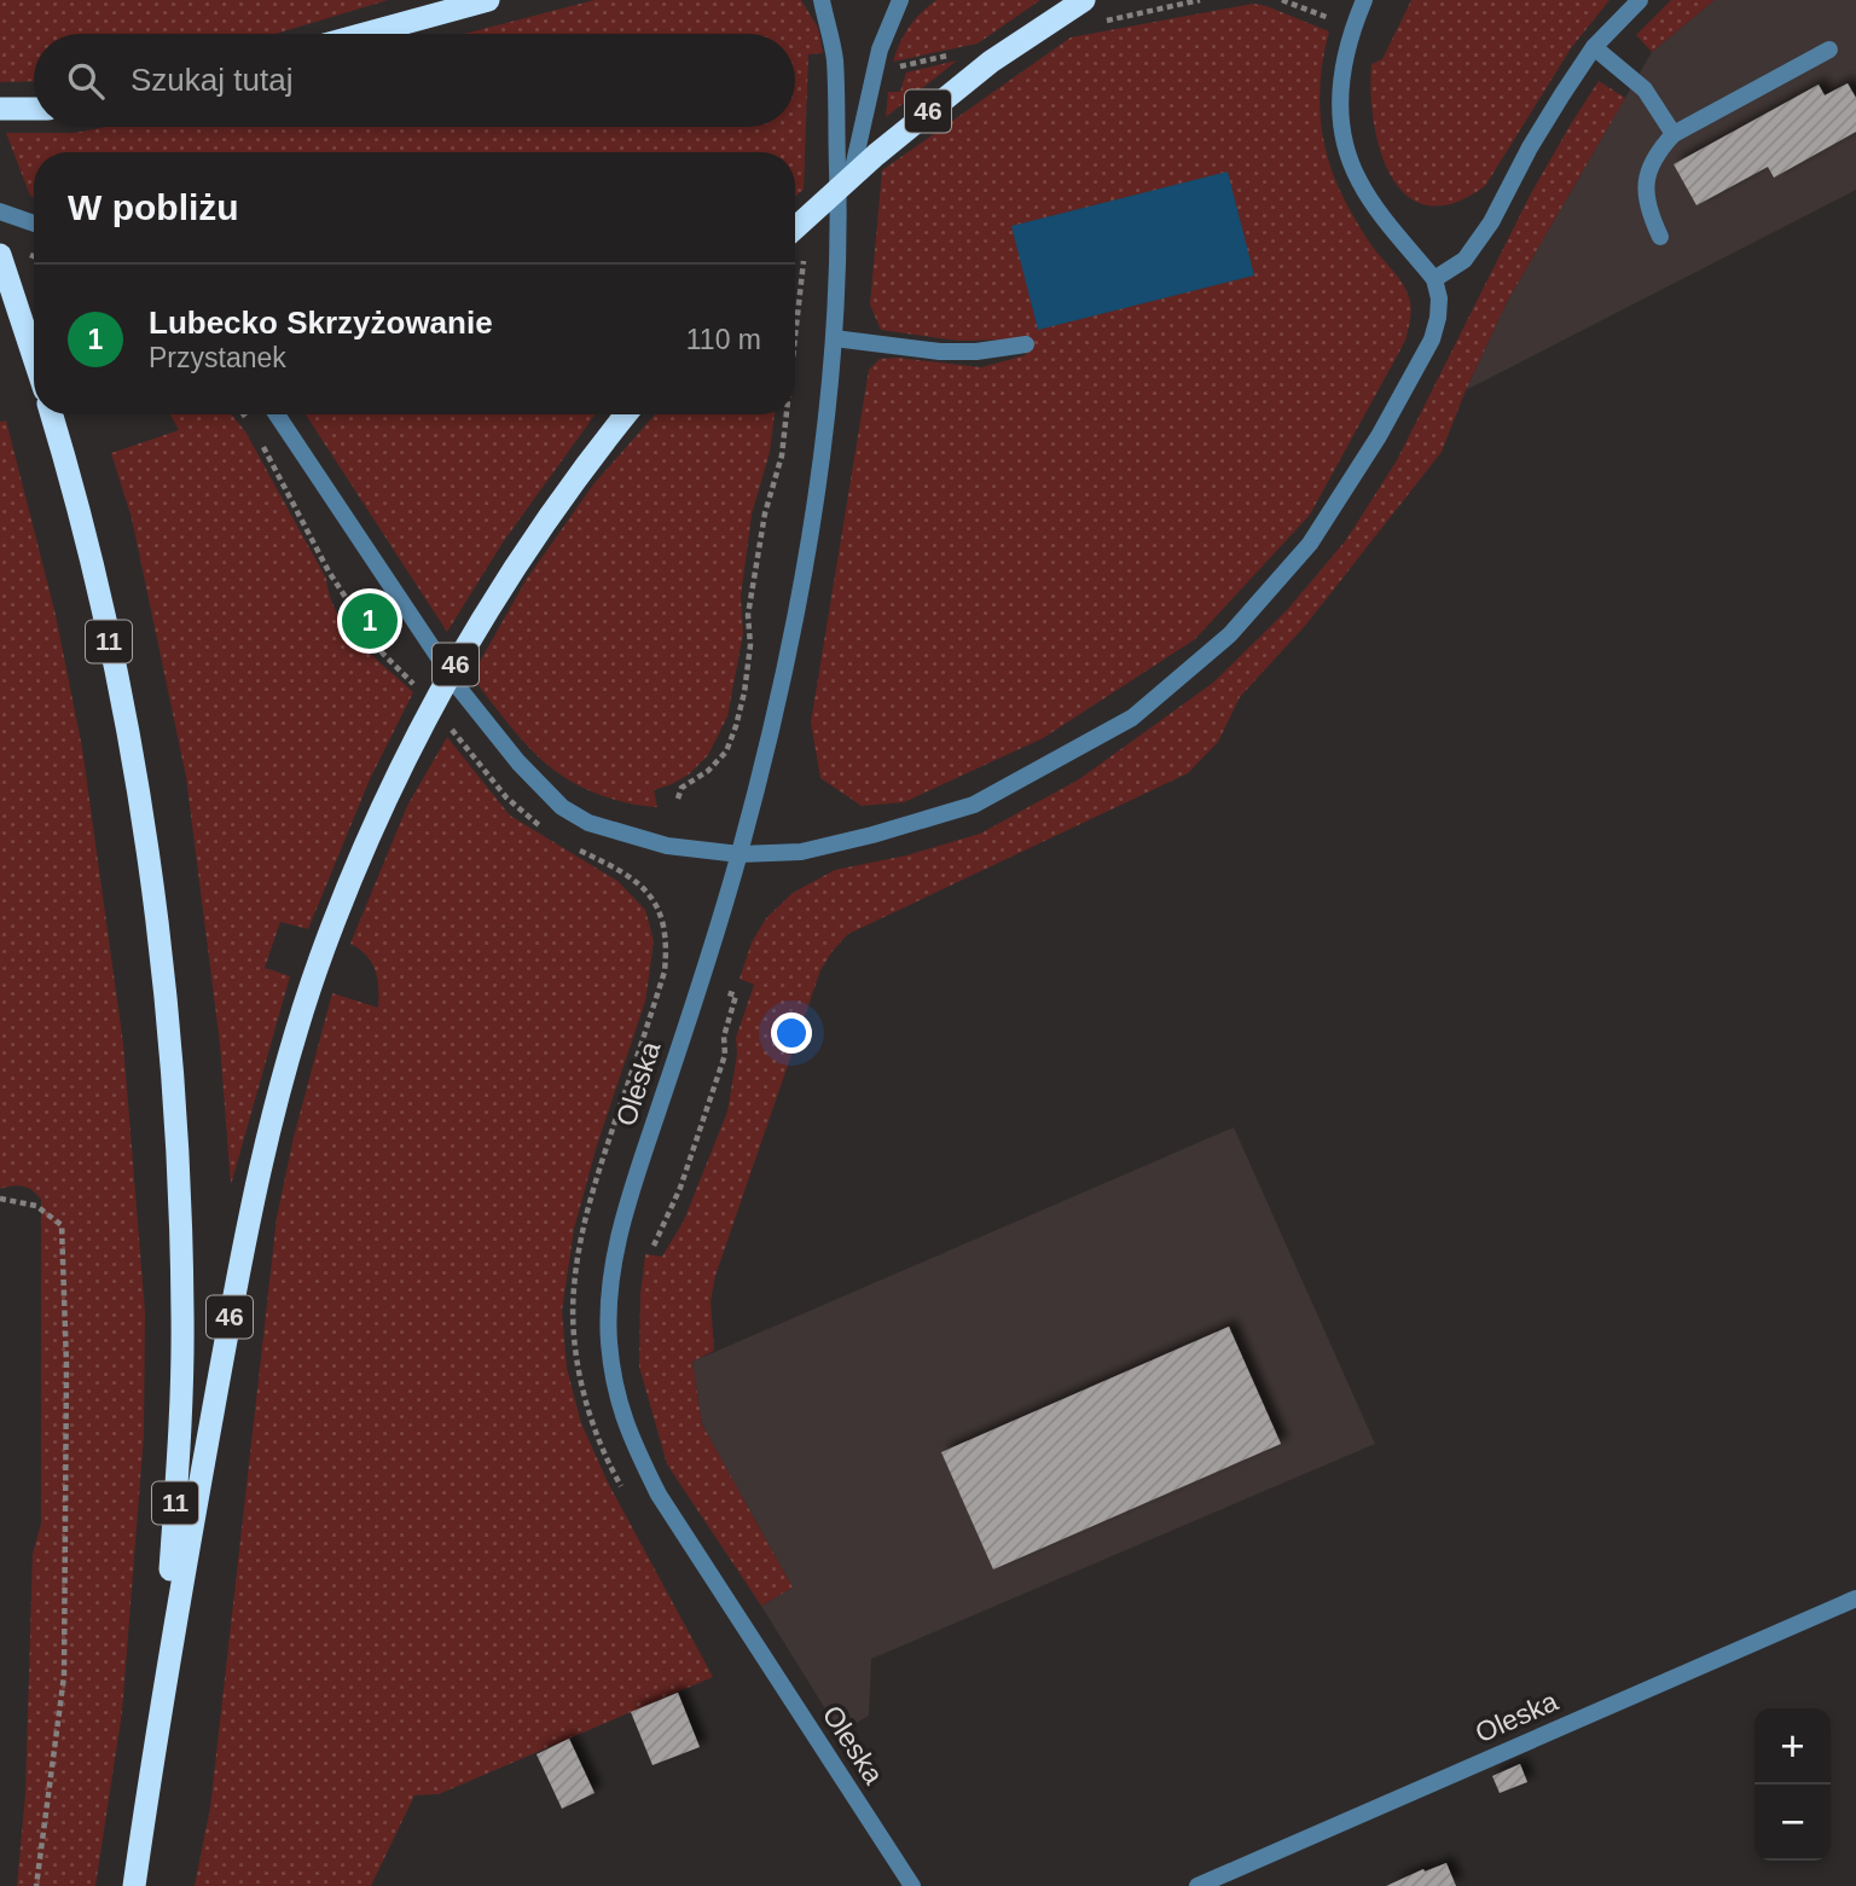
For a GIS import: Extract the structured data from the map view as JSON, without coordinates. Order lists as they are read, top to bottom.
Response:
{
  "streets": {
    "highway": ["46", "11"],
    "street": ["Oleska"]
  },
  "crossings": [
    ["46", "11"]
  ],
  "page": {
    "search": "Szukaj tutaj",
    "heading": "W pobliżu",
    "list": [
      {
        "mark": "1",
        "name": "Lubecko Skrzyżowanie",
        "note": "Przystanek",
        "value": "110 m"
      }
    ],
    "pins": "1",
    "map_buttons": ["+", "−"]
  }
}
